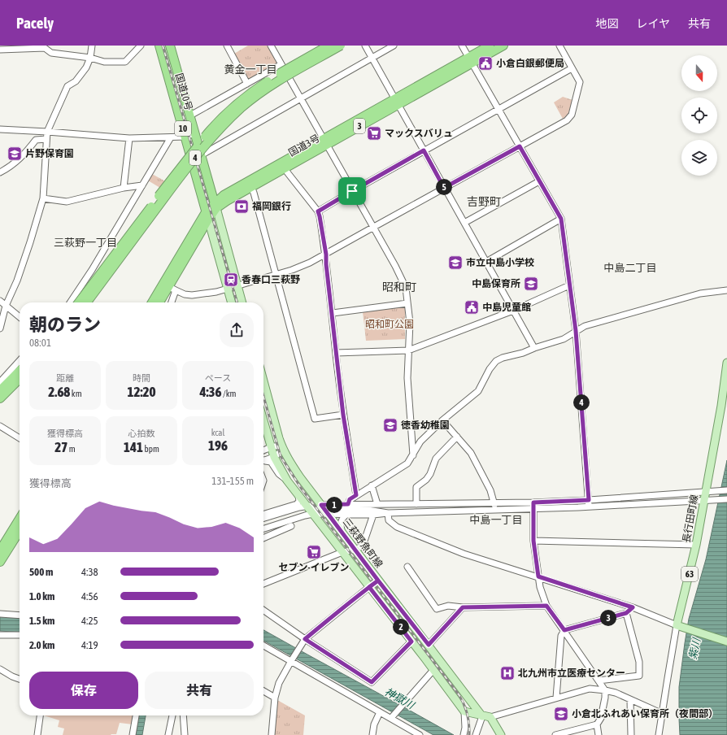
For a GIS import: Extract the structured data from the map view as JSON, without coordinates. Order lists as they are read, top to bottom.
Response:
{
  "streets": {
    "highway": [
      "国道10号",
      "3",
      "10",
      "国道3号",
      "4"
    ],
    "main road": ["長行田町線", "三萩野魚町線", "63"]
  },
  "crossings": [
    ["国道10号", "国道3号"]
  ],
  "districts": [
    "黄金一丁目",
    "吉野町",
    "三萩野一丁目",
    "中島二丁目",
    "昭和町",
    "中島一丁目"
  ],
  "water": ["紫川", "神獄川"],
  "parks": ["昭和町公園"],
  "places": {
    "public building": ["小倉白銀郵便局", "中島児童館"],
    "supermarket": ["マックスバリュ", "セブン-イレブン"],
    "school or university": [
      "片野保育園",
      "市立中島小学校",
      "中島保育所",
      "徳香幼稚園",
      "小倉北ふれあい保育所（夜間部）"
    ],
    "bank": ["福岡銀行"],
    "station": ["香春口三萩野"],
    "hospital": ["北九州市立医療センター"]
  },
  "north": "bottom",
  "page": {
    "header": "Pacely",
    "nav": ["地図", "レイヤ", "共有"],
    "pins": [
      "5",
      "4",
      "1",
      "3",
      "2"
    ],
    "heading": ["朝のラン", "08:01"],
    "stats": [
      ["距離", "2.68 km"],
      ["時間", "12:20"],
      ["ペース", "4:36 /km"],
      ["獲得標高", "27 m"],
      ["心拍数", "141 bpm"],
      ["kcal", "196"]
    ],
    "chart": ["獲得標高", "131–155 m"],
    "list": [
      {
        "name": "500 m",
        "note": "4:38"
      },
      {
        "name": "1.0 km",
        "note": "4:56"
      },
      {
        "name": "1.5 km",
        "note": "4:25"
      },
      {
        "name": "2.0 km",
        "note": "4:19"
      }
    ],
    "buttons": ["保存", "共有"]
  }
}
